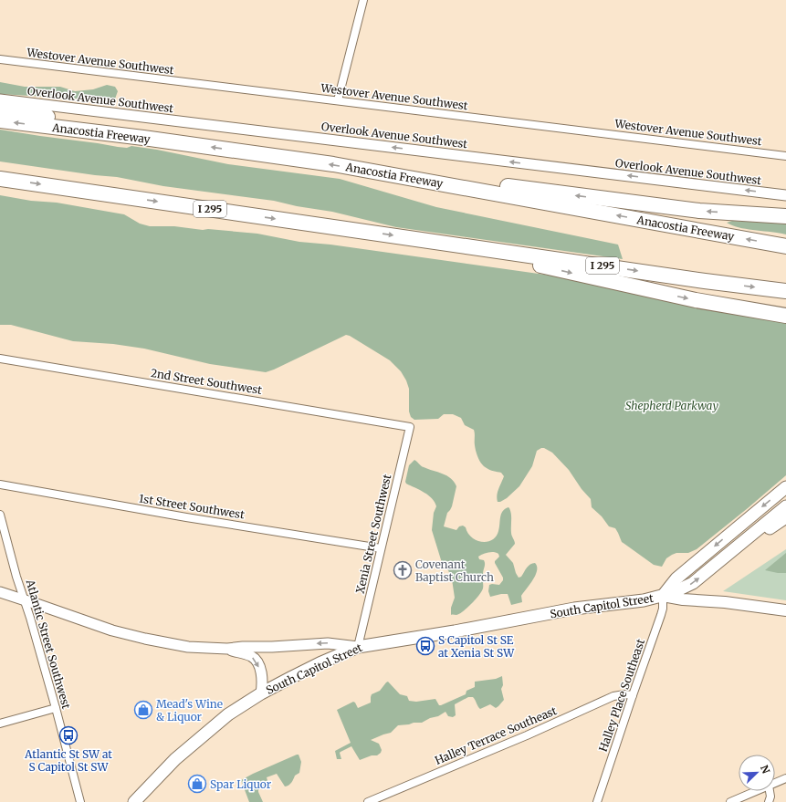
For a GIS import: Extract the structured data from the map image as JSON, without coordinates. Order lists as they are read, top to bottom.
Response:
{
  "streets": {
    "highway": ["Anacostia Freeway", "I 295"],
    "main road": ["South Capitol Street"],
    "street": [
      "Westover Avenue Southwest",
      "Overlook Avenue Southwest",
      "2nd Street Southwest",
      "1st Street Southwest",
      "Xenia Street Southwest",
      "Atlantic Street Southwest",
      "Halley Place Southeast",
      "Halley Terrace Southeast"
    ]
  },
  "crossings": [
    ["2nd Street Southwest", "Xenia Street Southwest"],
    ["1st Street Southwest", "Xenia Street Southwest"],
    ["Xenia Street Southwest", "South Capitol Street"],
    ["South Capitol Street", "Halley Place Southeast"],
    ["Halley Place Southeast", "Halley Terrace Southeast"]
  ],
  "one_way": ["Overlook Avenue Southwest"],
  "parks": ["Shepherd Parkway"],
  "places": {
    "church": ["Covenant Baptist Church"],
    "bus stop": ["S Capitol St SE at Xenia St SW", "Atlantic St SW at S Capitol St SW"],
    "shop": ["Mead's Wine & Liquor", "Spar Liquor"]
  },
  "north": "top right"
}
